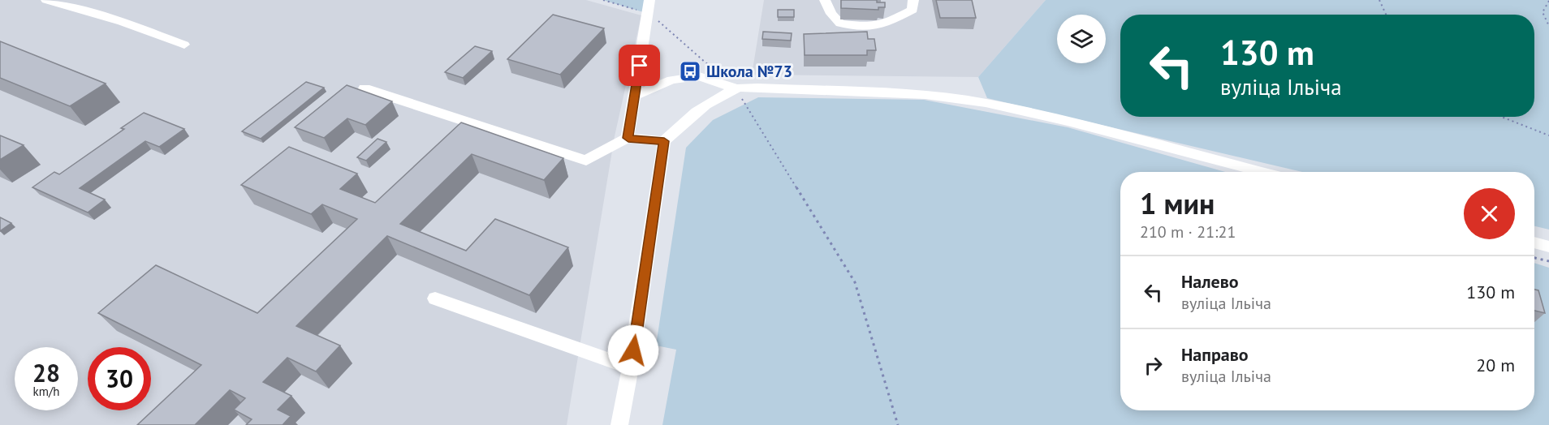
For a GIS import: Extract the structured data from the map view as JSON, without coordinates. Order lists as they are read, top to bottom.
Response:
{
  "places": {
    "bus stop": ["Школа №73"]
  },
  "page": {
    "turn": ["130 m", "вуліца Ільіча"],
    "heading": ["1 мин", "210 m · 21:21"],
    "list": [
      {
        "name": "Налево",
        "note": "вуліца Ільіча",
        "value": "130 m"
      },
      {
        "name": "Направо",
        "note": "вуліца Ільіча",
        "value": "20 m"
      }
    ],
    "speed": "28 km/h",
    "limit": "30"
  }
}
